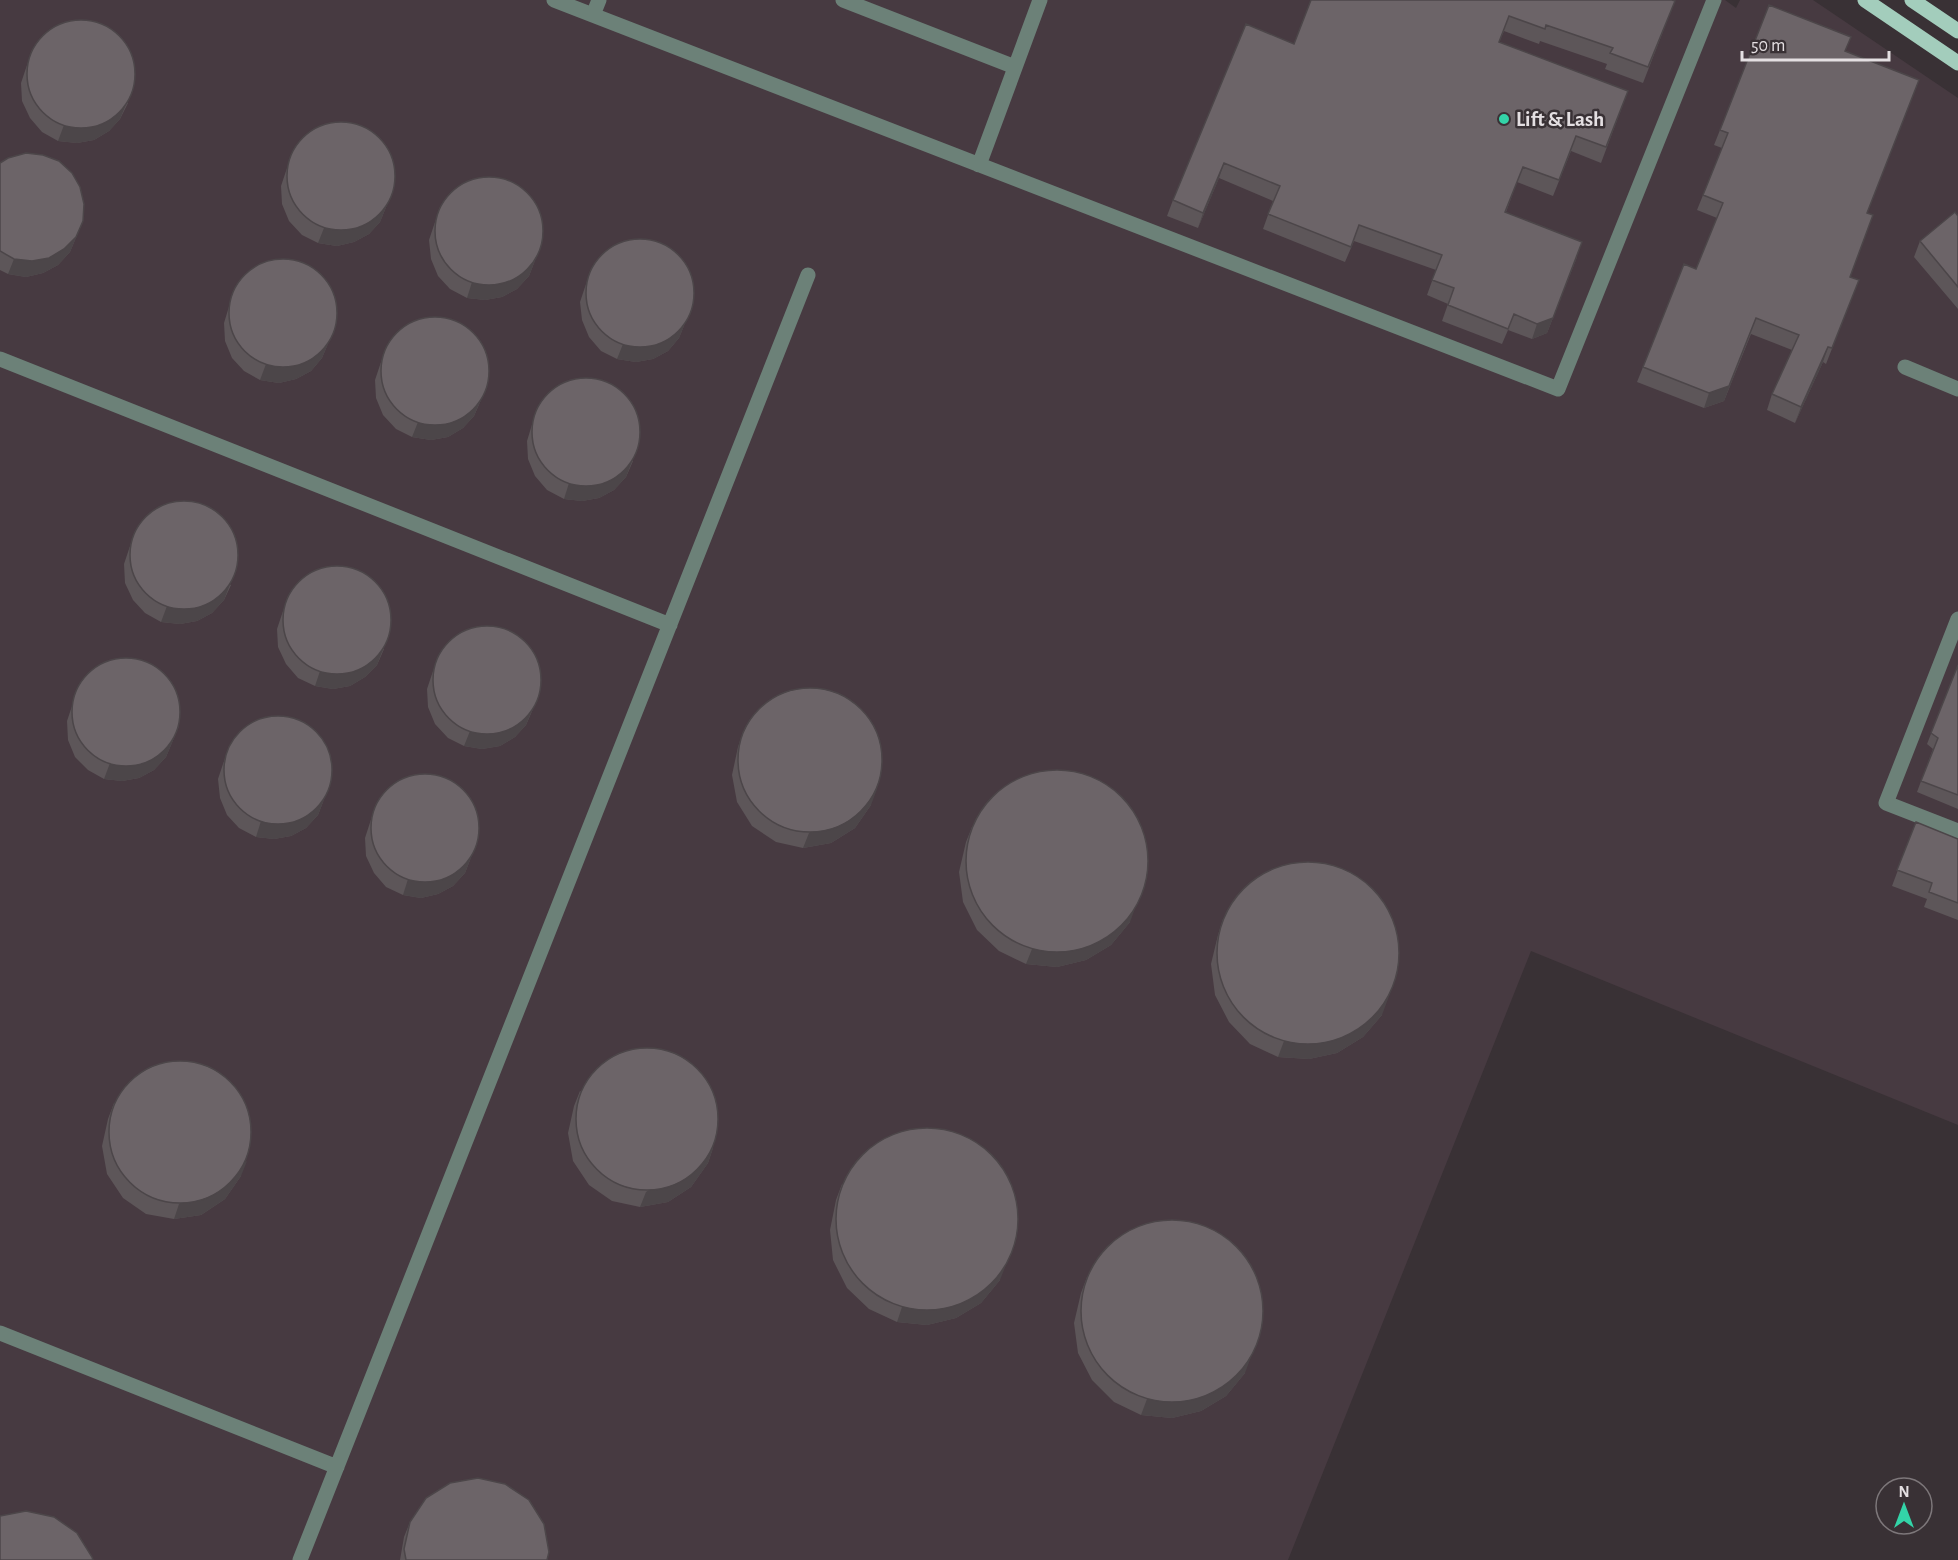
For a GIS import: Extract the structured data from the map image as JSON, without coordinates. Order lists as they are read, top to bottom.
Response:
{
  "places": ["Lift & Lash"],
  "scale_bar": "50 m",
  "north": "top"
}
